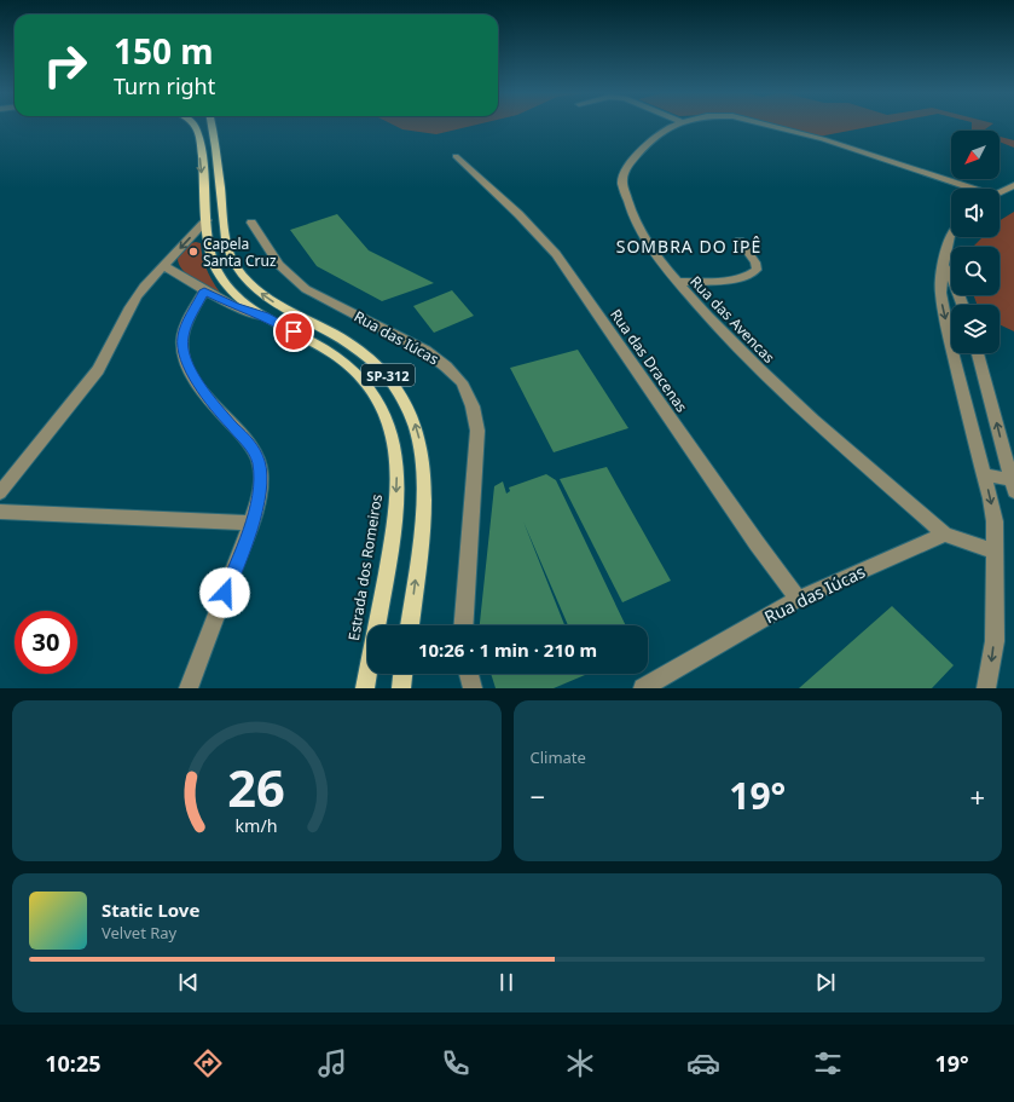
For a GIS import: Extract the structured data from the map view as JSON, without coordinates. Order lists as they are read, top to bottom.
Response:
{
  "streets": {
    "main road": ["SP-312", "Estrada dos Romeiros"],
    "street": ["Rua das Avencas", "Rua das Iúcas", "Rua das Dracenas"]
  },
  "crossings": [
    ["Rua das Avencas", "Rua das Iúcas"],
    ["Rua das Iúcas", "Rua das Dracenas"]
  ],
  "one_way": ["Estrada dos Romeiros"],
  "districts": ["SOMBRA DO IPÊ"],
  "places": ["Capela Santa Cruz"],
  "north": "bottom left",
  "page": {
    "turn": ["150 m", "Turn right"],
    "limit": "30",
    "trip": "10:26 · 1 min · 210 m",
    "tile": "Climate",
    "heat": ["−", "19°", "+"],
    "song": ["Static Love", "Velvet Ray"],
    "tabs": ["10:25", "19°"],
    "gauge": ["26", "km/h"]
  }
}
